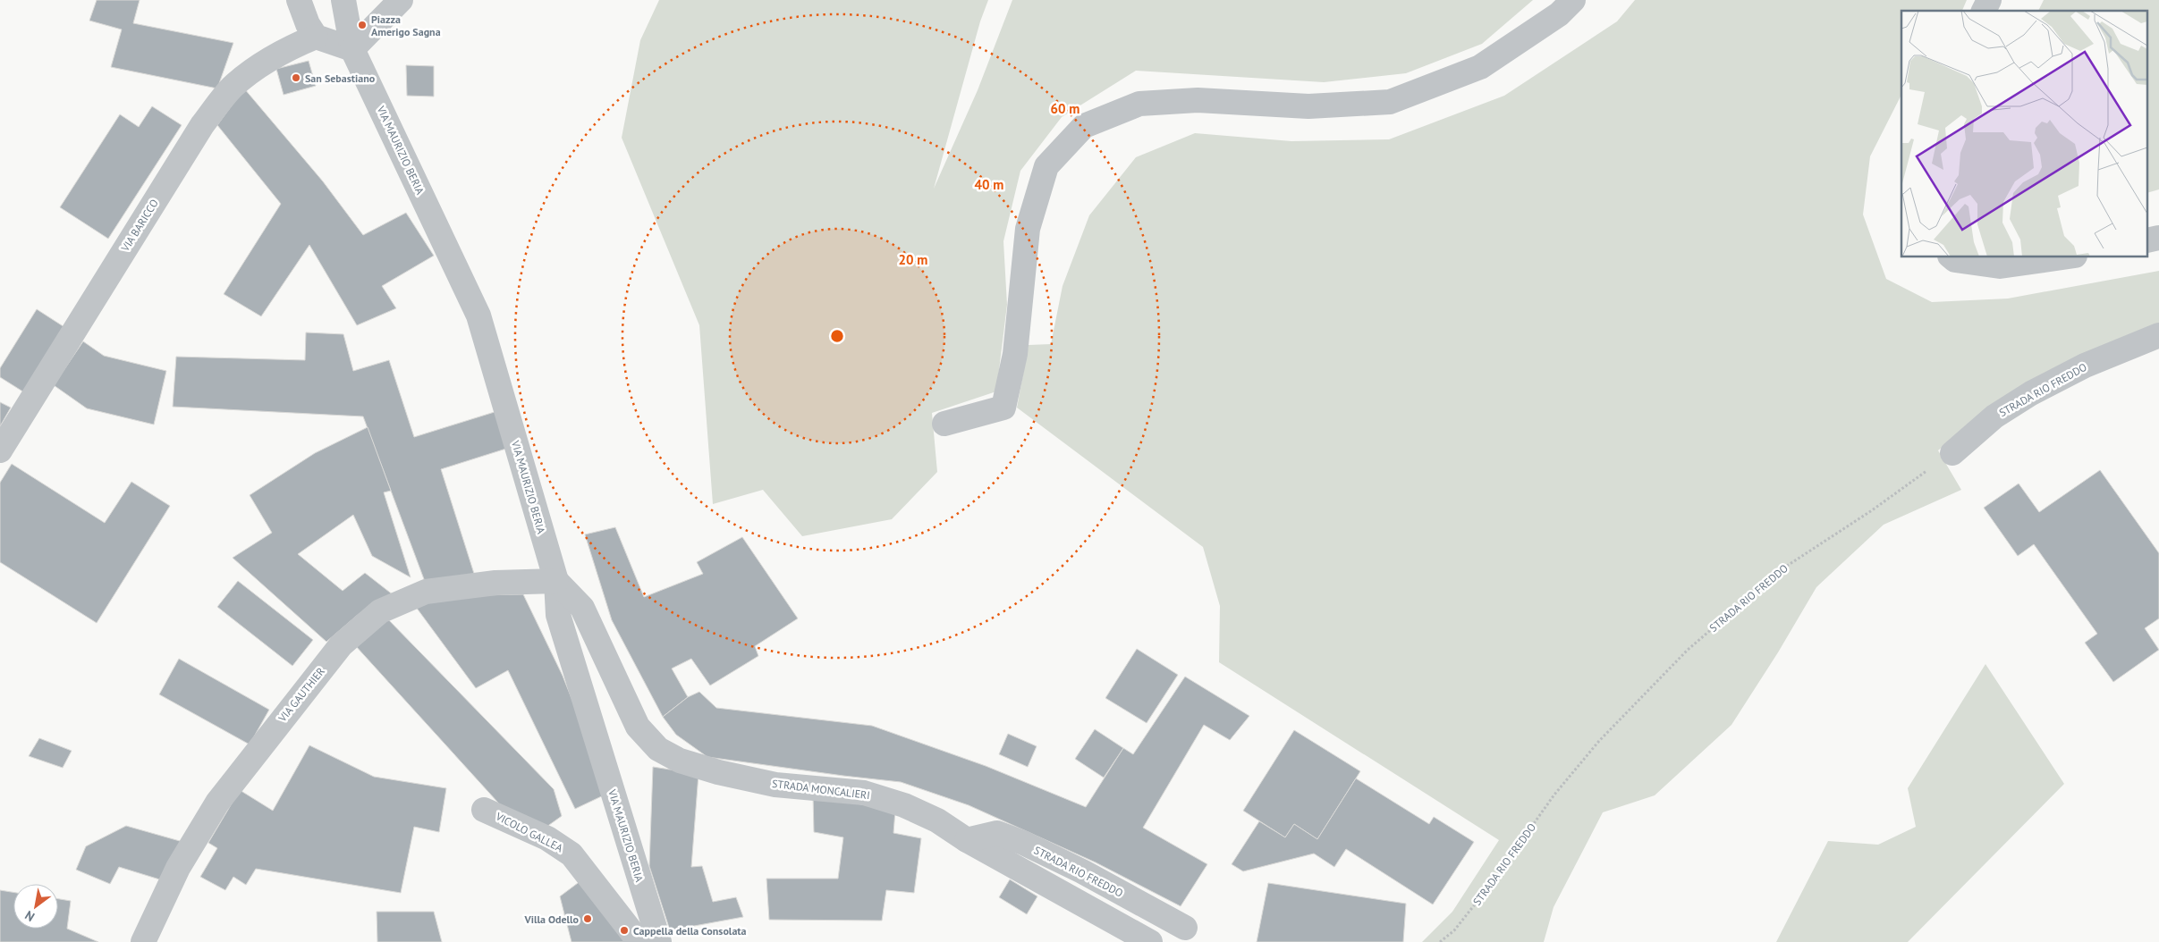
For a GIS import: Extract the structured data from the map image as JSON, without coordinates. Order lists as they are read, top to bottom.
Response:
{
  "streets": {
    "street": [
      "VIA MAURIZIO BERIA",
      "VIA BARICCO",
      "STRADA RIO FREDDO",
      "VIA GAUTHIER",
      "STRADA MONCALIERI",
      "VICOLO GALLEA"
    ]
  },
  "crossings": [
    ["VIA MAURIZIO BERIA", "VIA GAUTHIER"],
    ["VIA MAURIZIO BERIA", "STRADA MONCALIERI"],
    ["STRADA RIO FREDDO", "STRADA MONCALIERI"],
    ["VIA GAUTHIER", "STRADA MONCALIERI"]
  ],
  "places": [
    "Piazza Amerigo Sagna",
    "San Sebastiano",
    "Villa Odello",
    "Cappella della Consolata"
  ],
  "north": "bottom left",
  "rings": ["60 m", "40 m", "20 m"]
}
